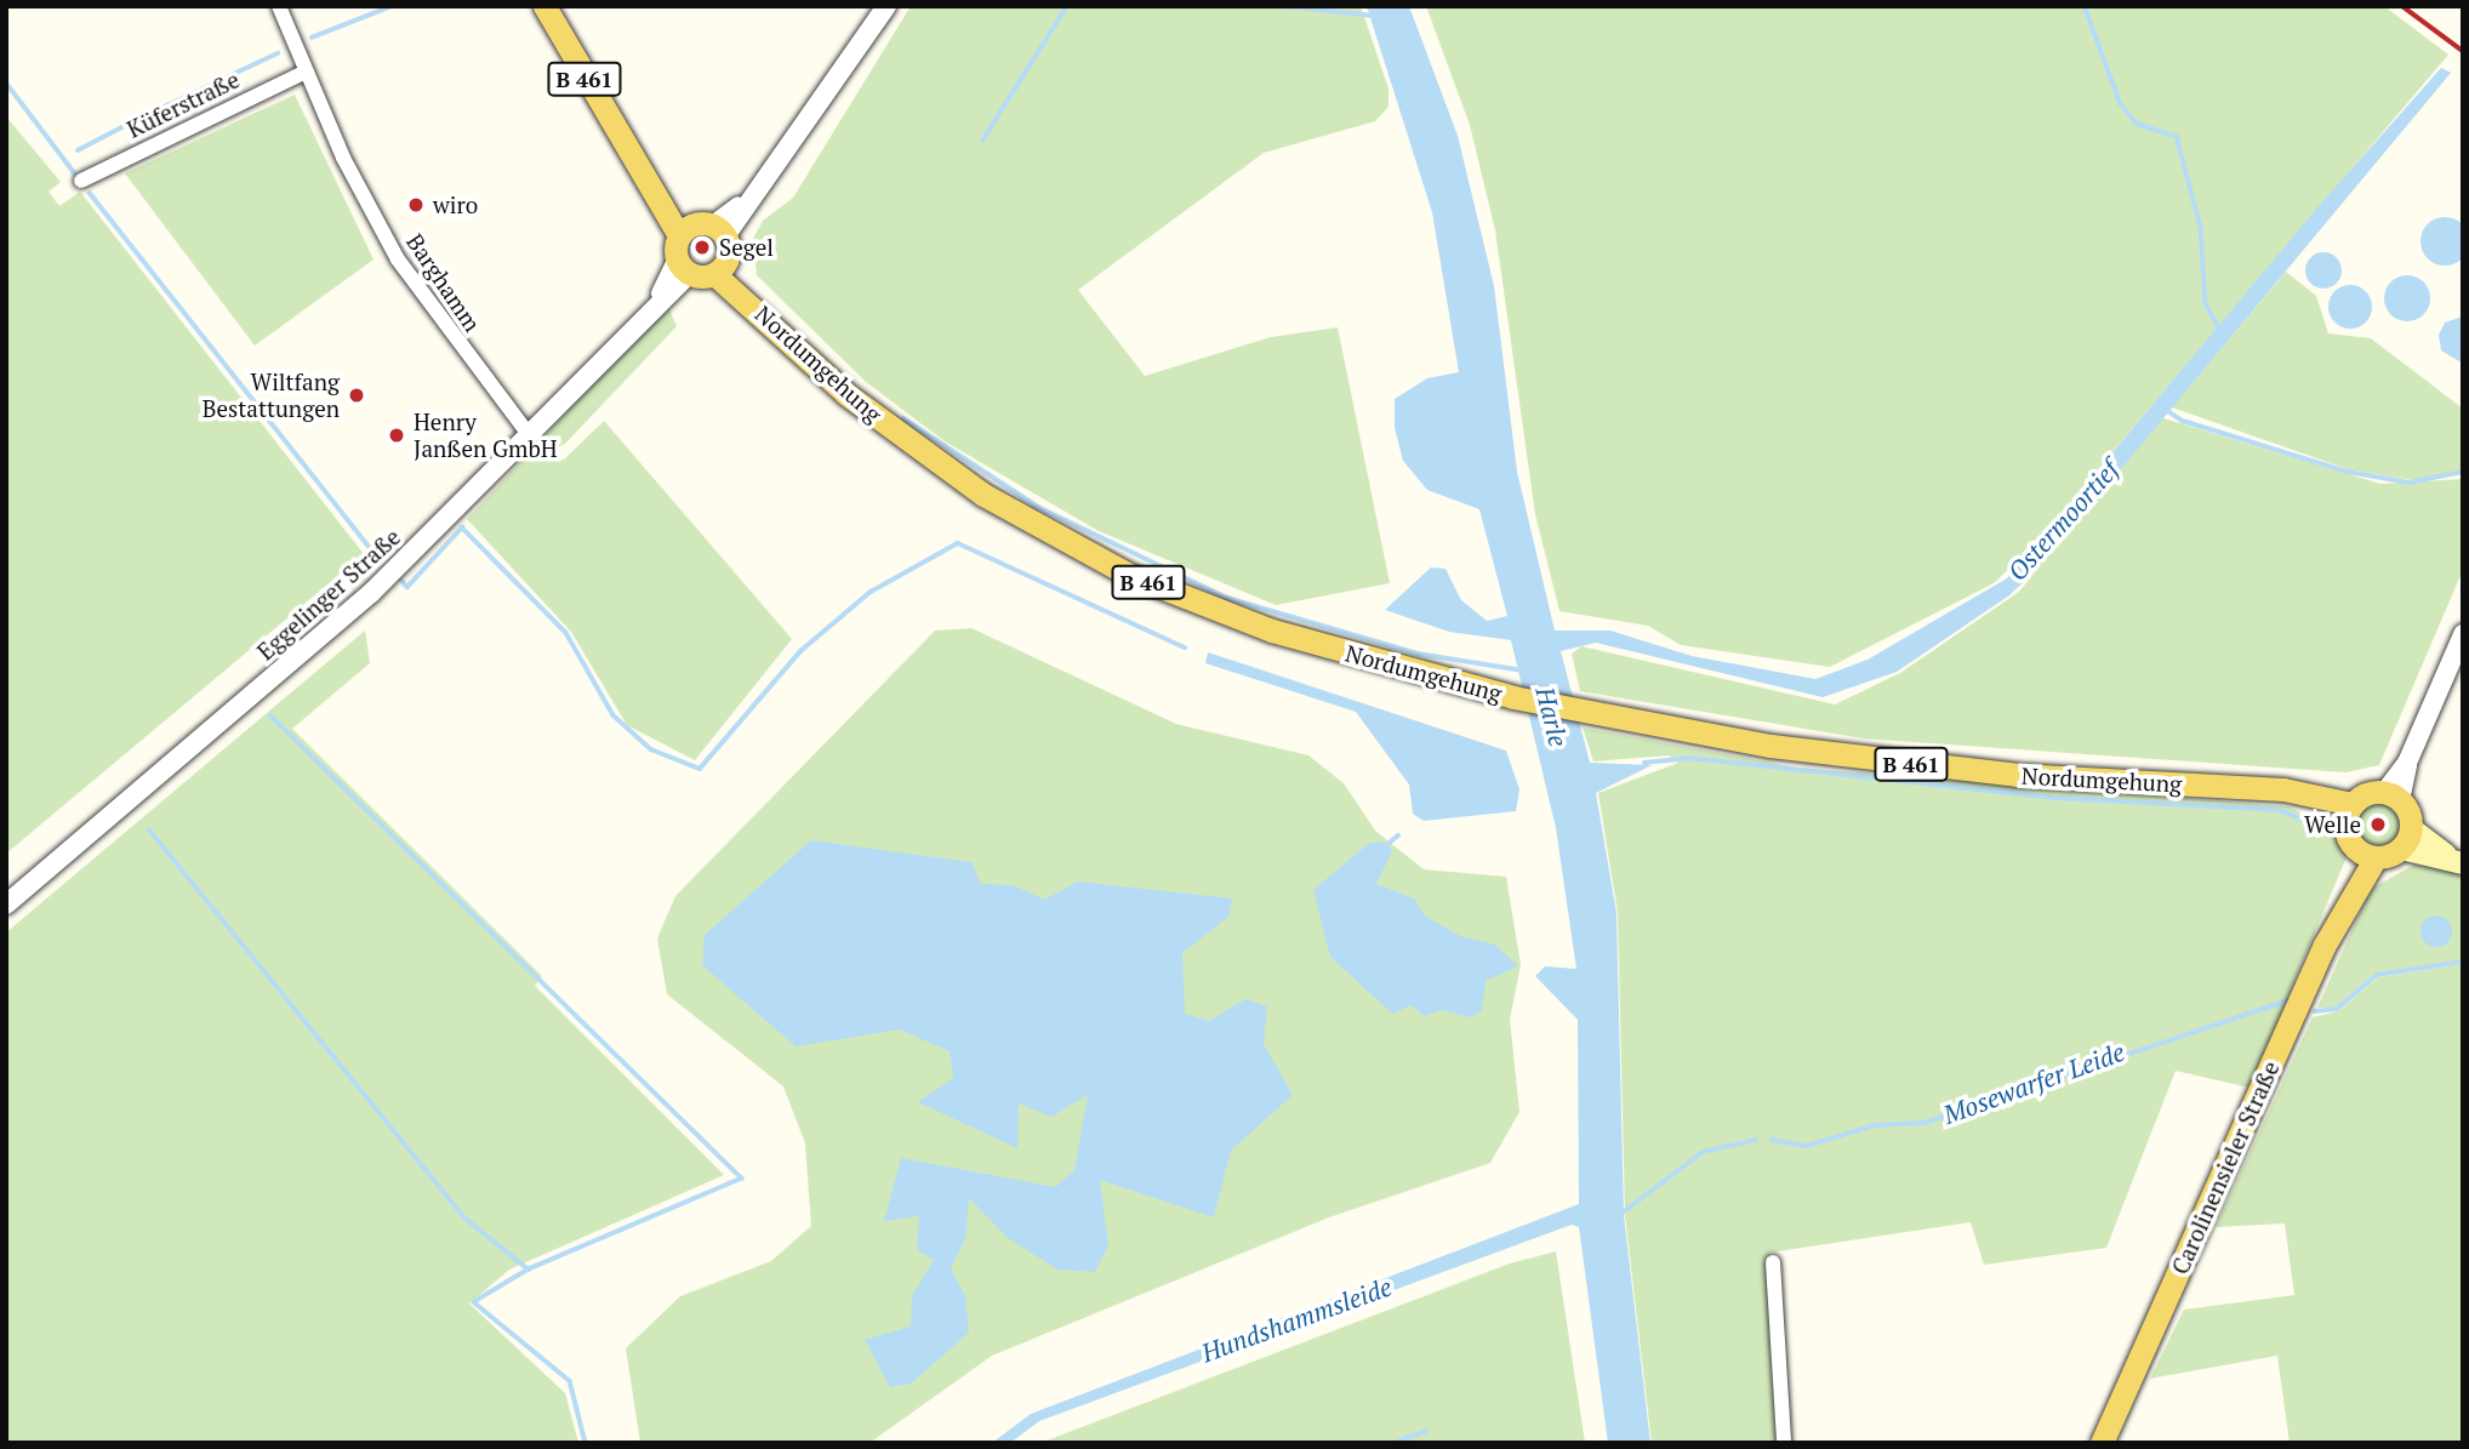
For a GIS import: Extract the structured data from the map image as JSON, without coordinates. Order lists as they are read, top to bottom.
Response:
{
  "streets": {
    "main road": ["B 461", "Nordumgehung", "Carolinensieler Straße"],
    "street": ["Küferstraße", "Barghamm", "Eggelinger Straße"]
  },
  "crossings": [
    ["B 461", "Nordumgehung"],
    ["Küferstraße", "Barghamm"],
    ["Barghamm", "Eggelinger Straße"]
  ],
  "water": [
    "Ostermoortief",
    "Harle",
    "Mosewarfer Leide",
    "Hundshammsleide"
  ],
  "places": [
    "wiro",
    "Segel",
    "Wiltfang Bestattungen",
    "Henry Janßen GmbH",
    "Welle"
  ]
}
